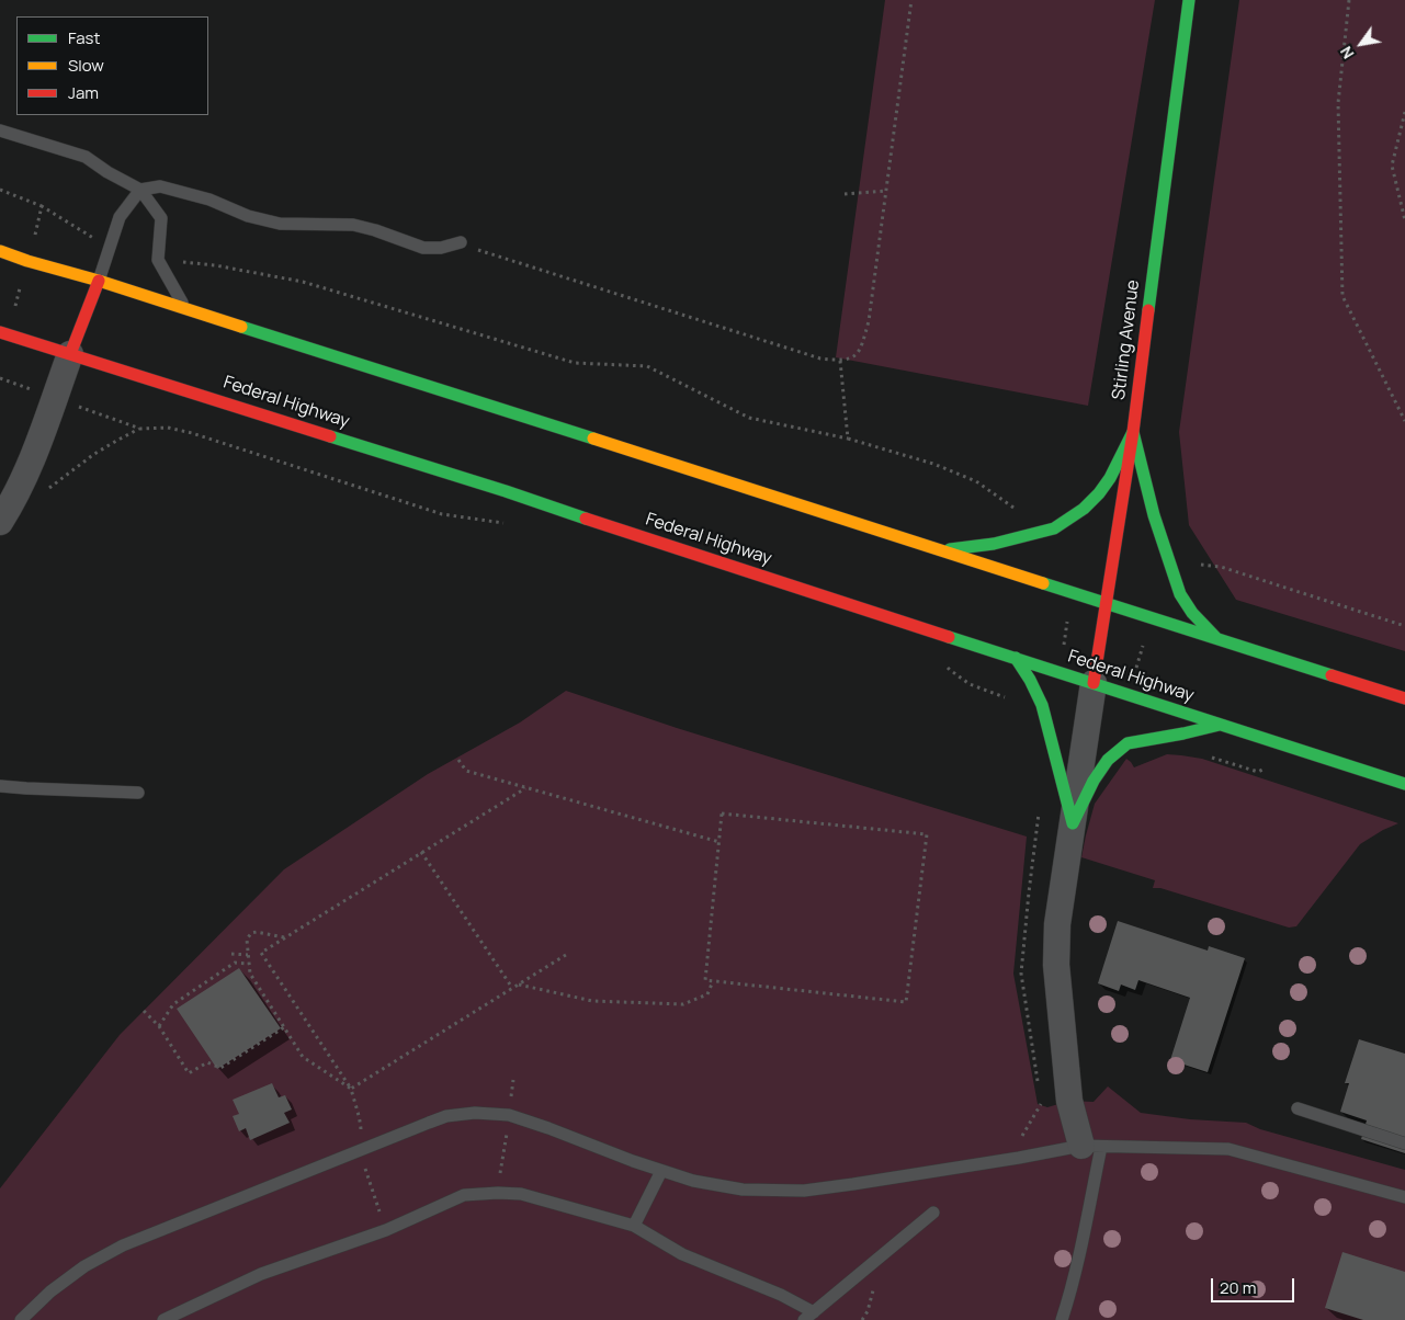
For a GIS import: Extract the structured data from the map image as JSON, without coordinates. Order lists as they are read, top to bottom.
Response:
{
  "streets": {
    "main road": ["Stirling Avenue", "Federal Highway"]
  },
  "crossings": [
    ["Stirling Avenue", "Federal Highway"]
  ],
  "legend": ["Fast", "Slow", "Jam"],
  "scale_bar": "20 m",
  "north": "bottom left"
}
